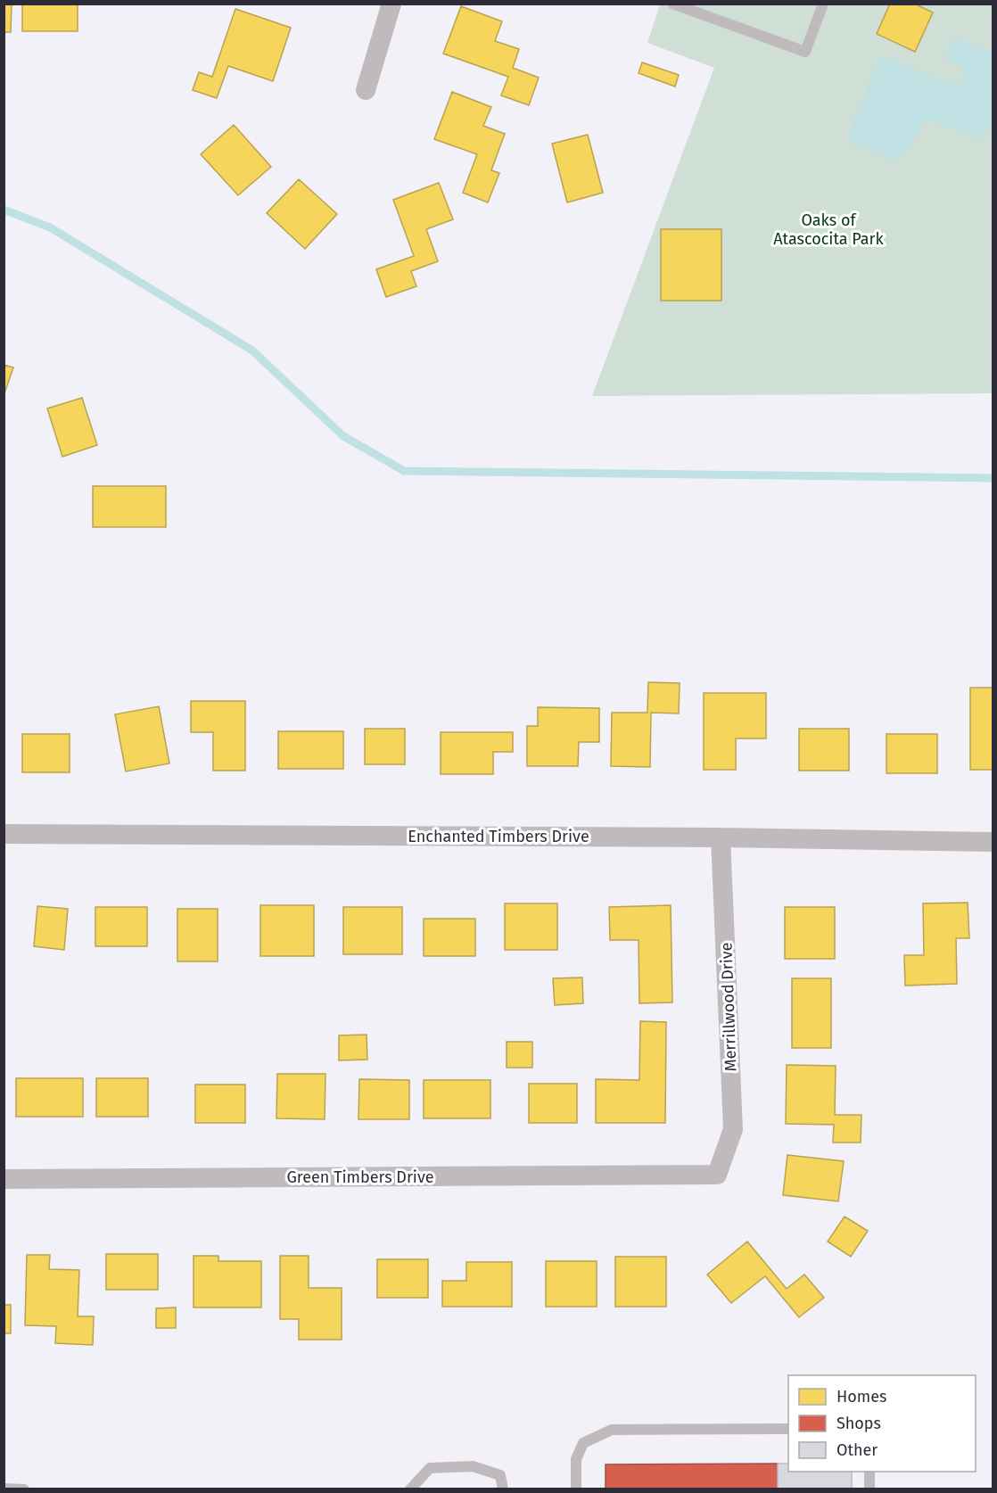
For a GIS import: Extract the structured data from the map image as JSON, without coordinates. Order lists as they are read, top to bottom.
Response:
{
  "streets": {
    "street": ["Enchanted Timbers Drive", "Merrillwood Drive", "Green Timbers Drive"]
  },
  "crossings": [
    ["Enchanted Timbers Drive", "Merrillwood Drive"],
    ["Merrillwood Drive", "Green Timbers Drive"]
  ],
  "parks": ["Oaks of Atascocita Park"],
  "legend": ["Homes", "Shops", "Other"]
}
